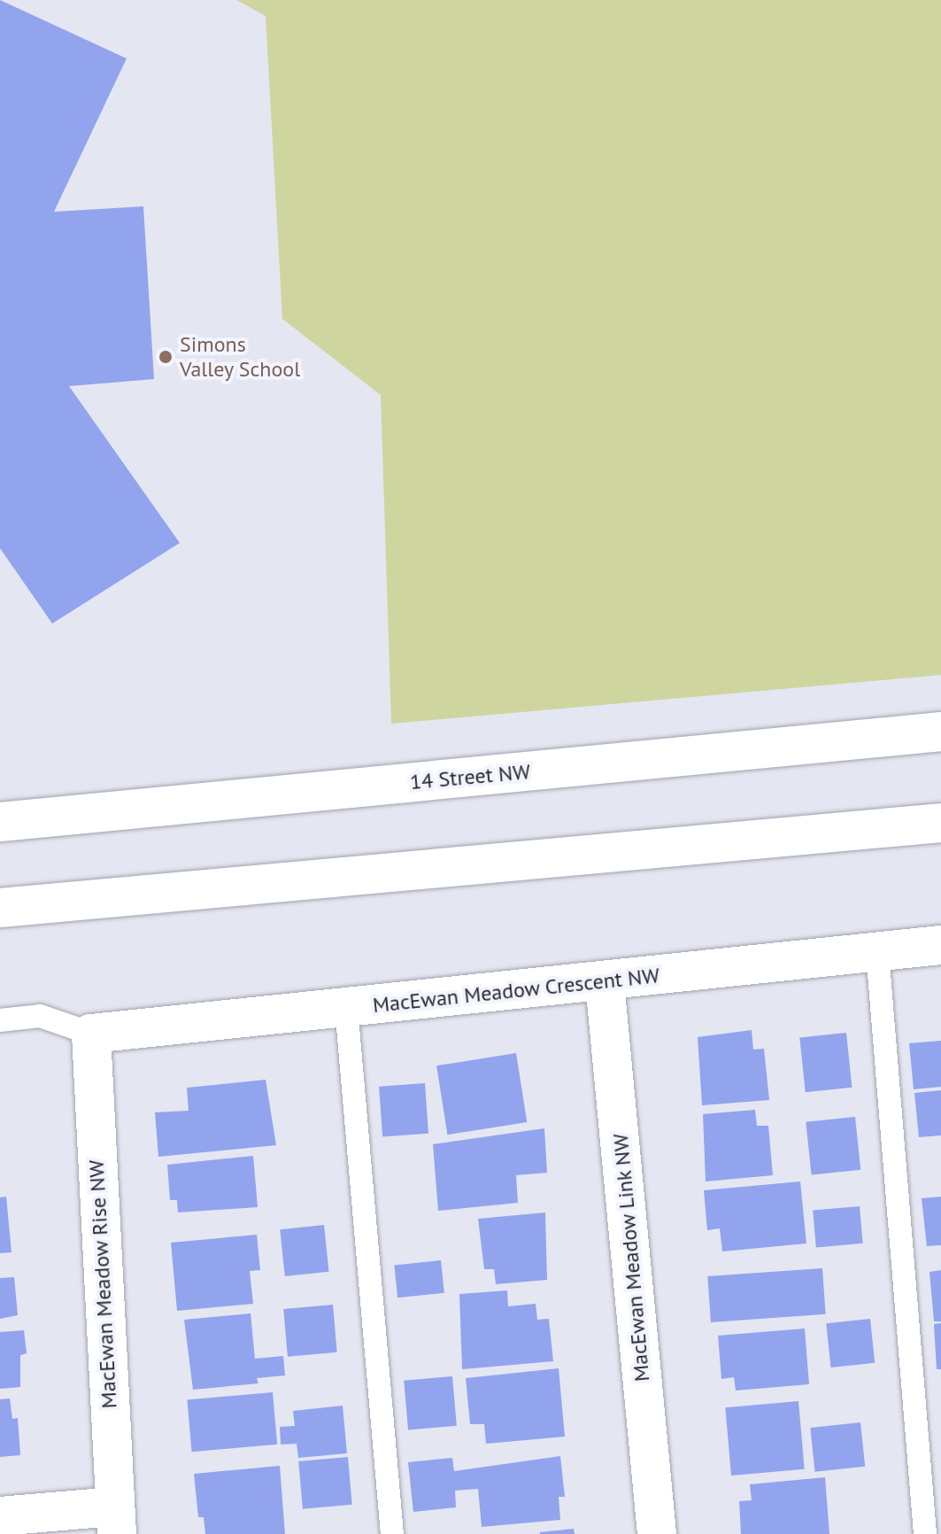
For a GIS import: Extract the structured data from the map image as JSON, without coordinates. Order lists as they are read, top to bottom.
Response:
{
  "streets": {
    "street": [
      "14 Street NW",
      "MacEwan Meadow Crescent NW",
      "MacEwan Meadow Link NW",
      "MacEwan Meadow Rise NW"
    ]
  },
  "crossings": [
    ["MacEwan Meadow Crescent NW", "MacEwan Meadow Link NW"],
    ["MacEwan Meadow Crescent NW", "MacEwan Meadow Rise NW"]
  ],
  "places": ["Simons Valley School"]
}
